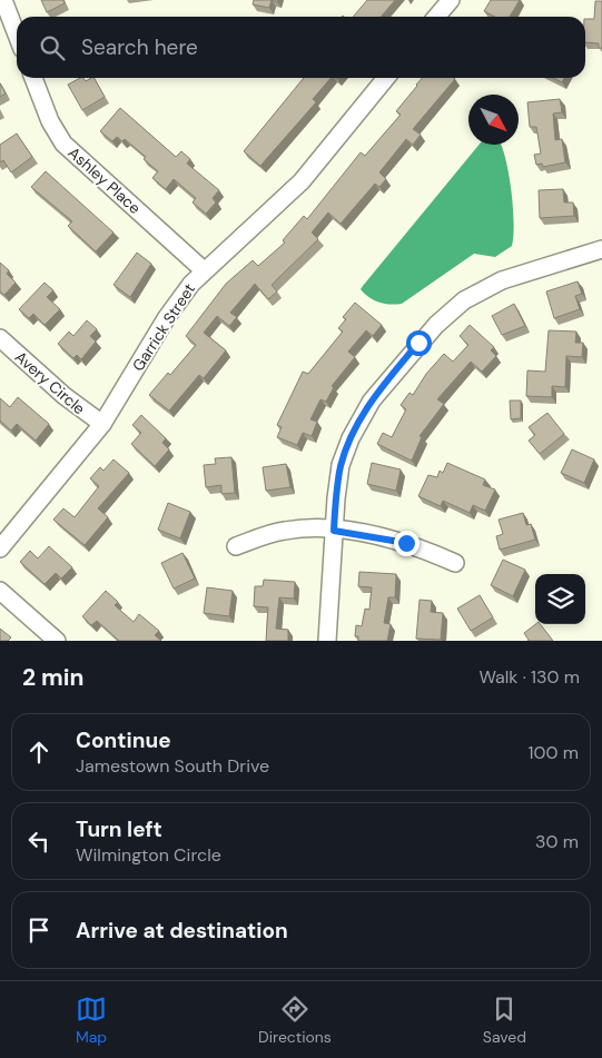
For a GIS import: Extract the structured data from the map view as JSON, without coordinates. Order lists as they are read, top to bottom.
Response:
{
  "streets": {
    "street": ["Ashley Place", "Garrick Street", "Avery Circle"]
  },
  "crossings": [
    ["Ashley Place", "Garrick Street"],
    ["Garrick Street", "Avery Circle"]
  ],
  "north": "bottom right",
  "page": {
    "search": "Search here",
    "heading": ["2 min", "Walk · 130 m"],
    "list": [
      ["Continue", "Jamestown South Drive", "100 m"],
      ["Turn left", "Wilmington Circle", "30 m"],
      "Arrive at destination"
    ],
    "nav": ["Map", "Directions", "Saved"]
  }
}
